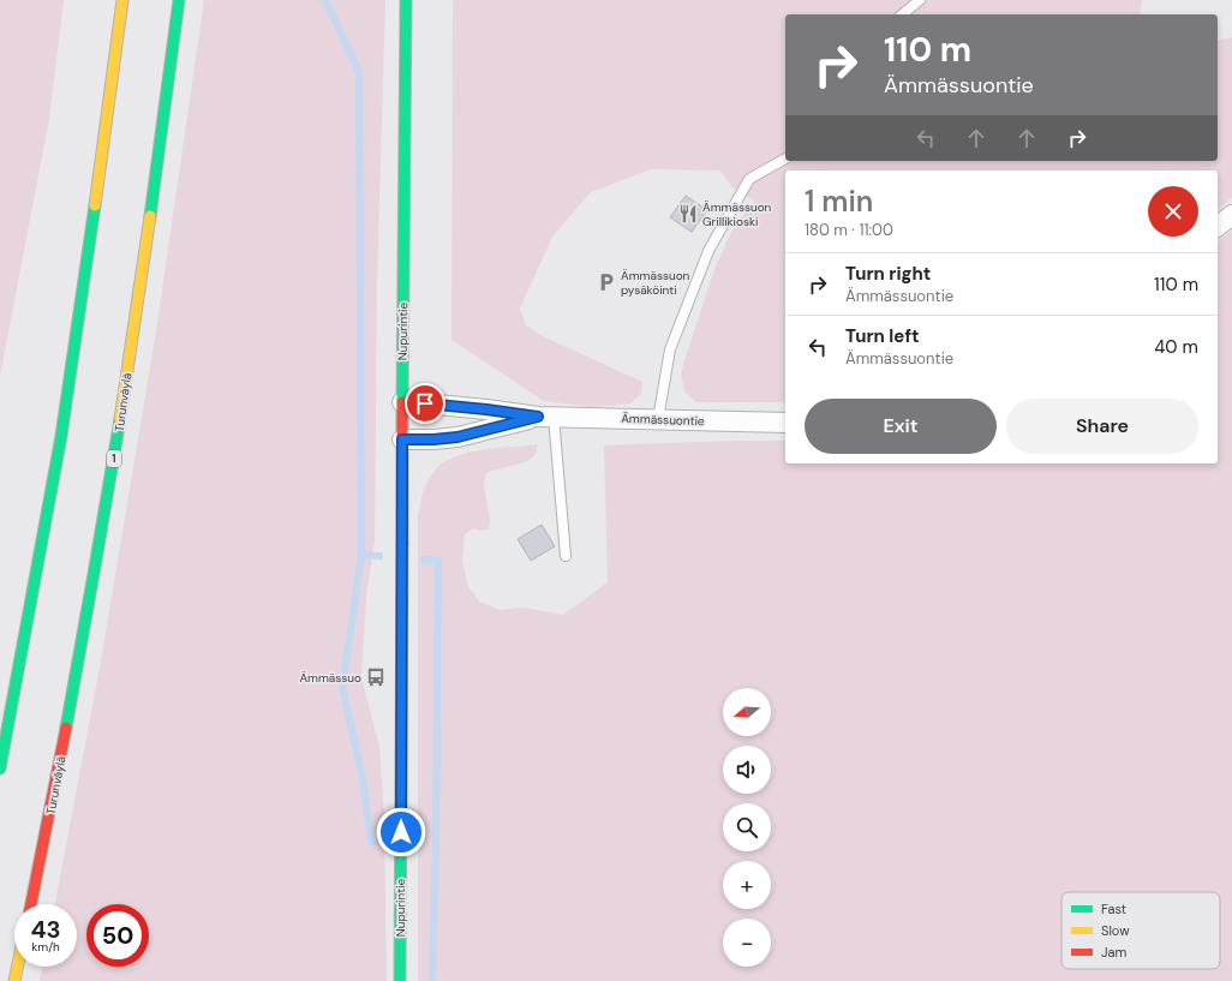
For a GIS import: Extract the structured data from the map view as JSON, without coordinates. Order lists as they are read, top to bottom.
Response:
{
  "streets": {
    "main road": ["Nupurintie", "Turunväylä", "1"],
    "street": ["Ämmässuontie"]
  },
  "crossings": [
    ["Nupurintie", "Ämmässuontie"]
  ],
  "places": {
    "restaurant": ["Ämmässuon Grillikioski"],
    "parking": ["Ämmässuon pysäköinti"],
    "bus stop": ["Ämmässuo"]
  },
  "legend": ["Fast", "Slow", "Jam"],
  "north": "left",
  "page": {
    "turn": ["110 m", "Ämmässuontie"],
    "heading": ["1 min", "180 m · 11:00"],
    "list": [
      {
        "name": "Turn right",
        "note": "Ämmässuontie",
        "value": "110 m"
      },
      {
        "name": "Turn left",
        "note": "Ämmässuontie",
        "value": "40 m"
      }
    ],
    "buttons": ["Exit", "Share"],
    "map_buttons": ["+", "−"],
    "speed": "43 km/h",
    "limit": "50"
  }
}
